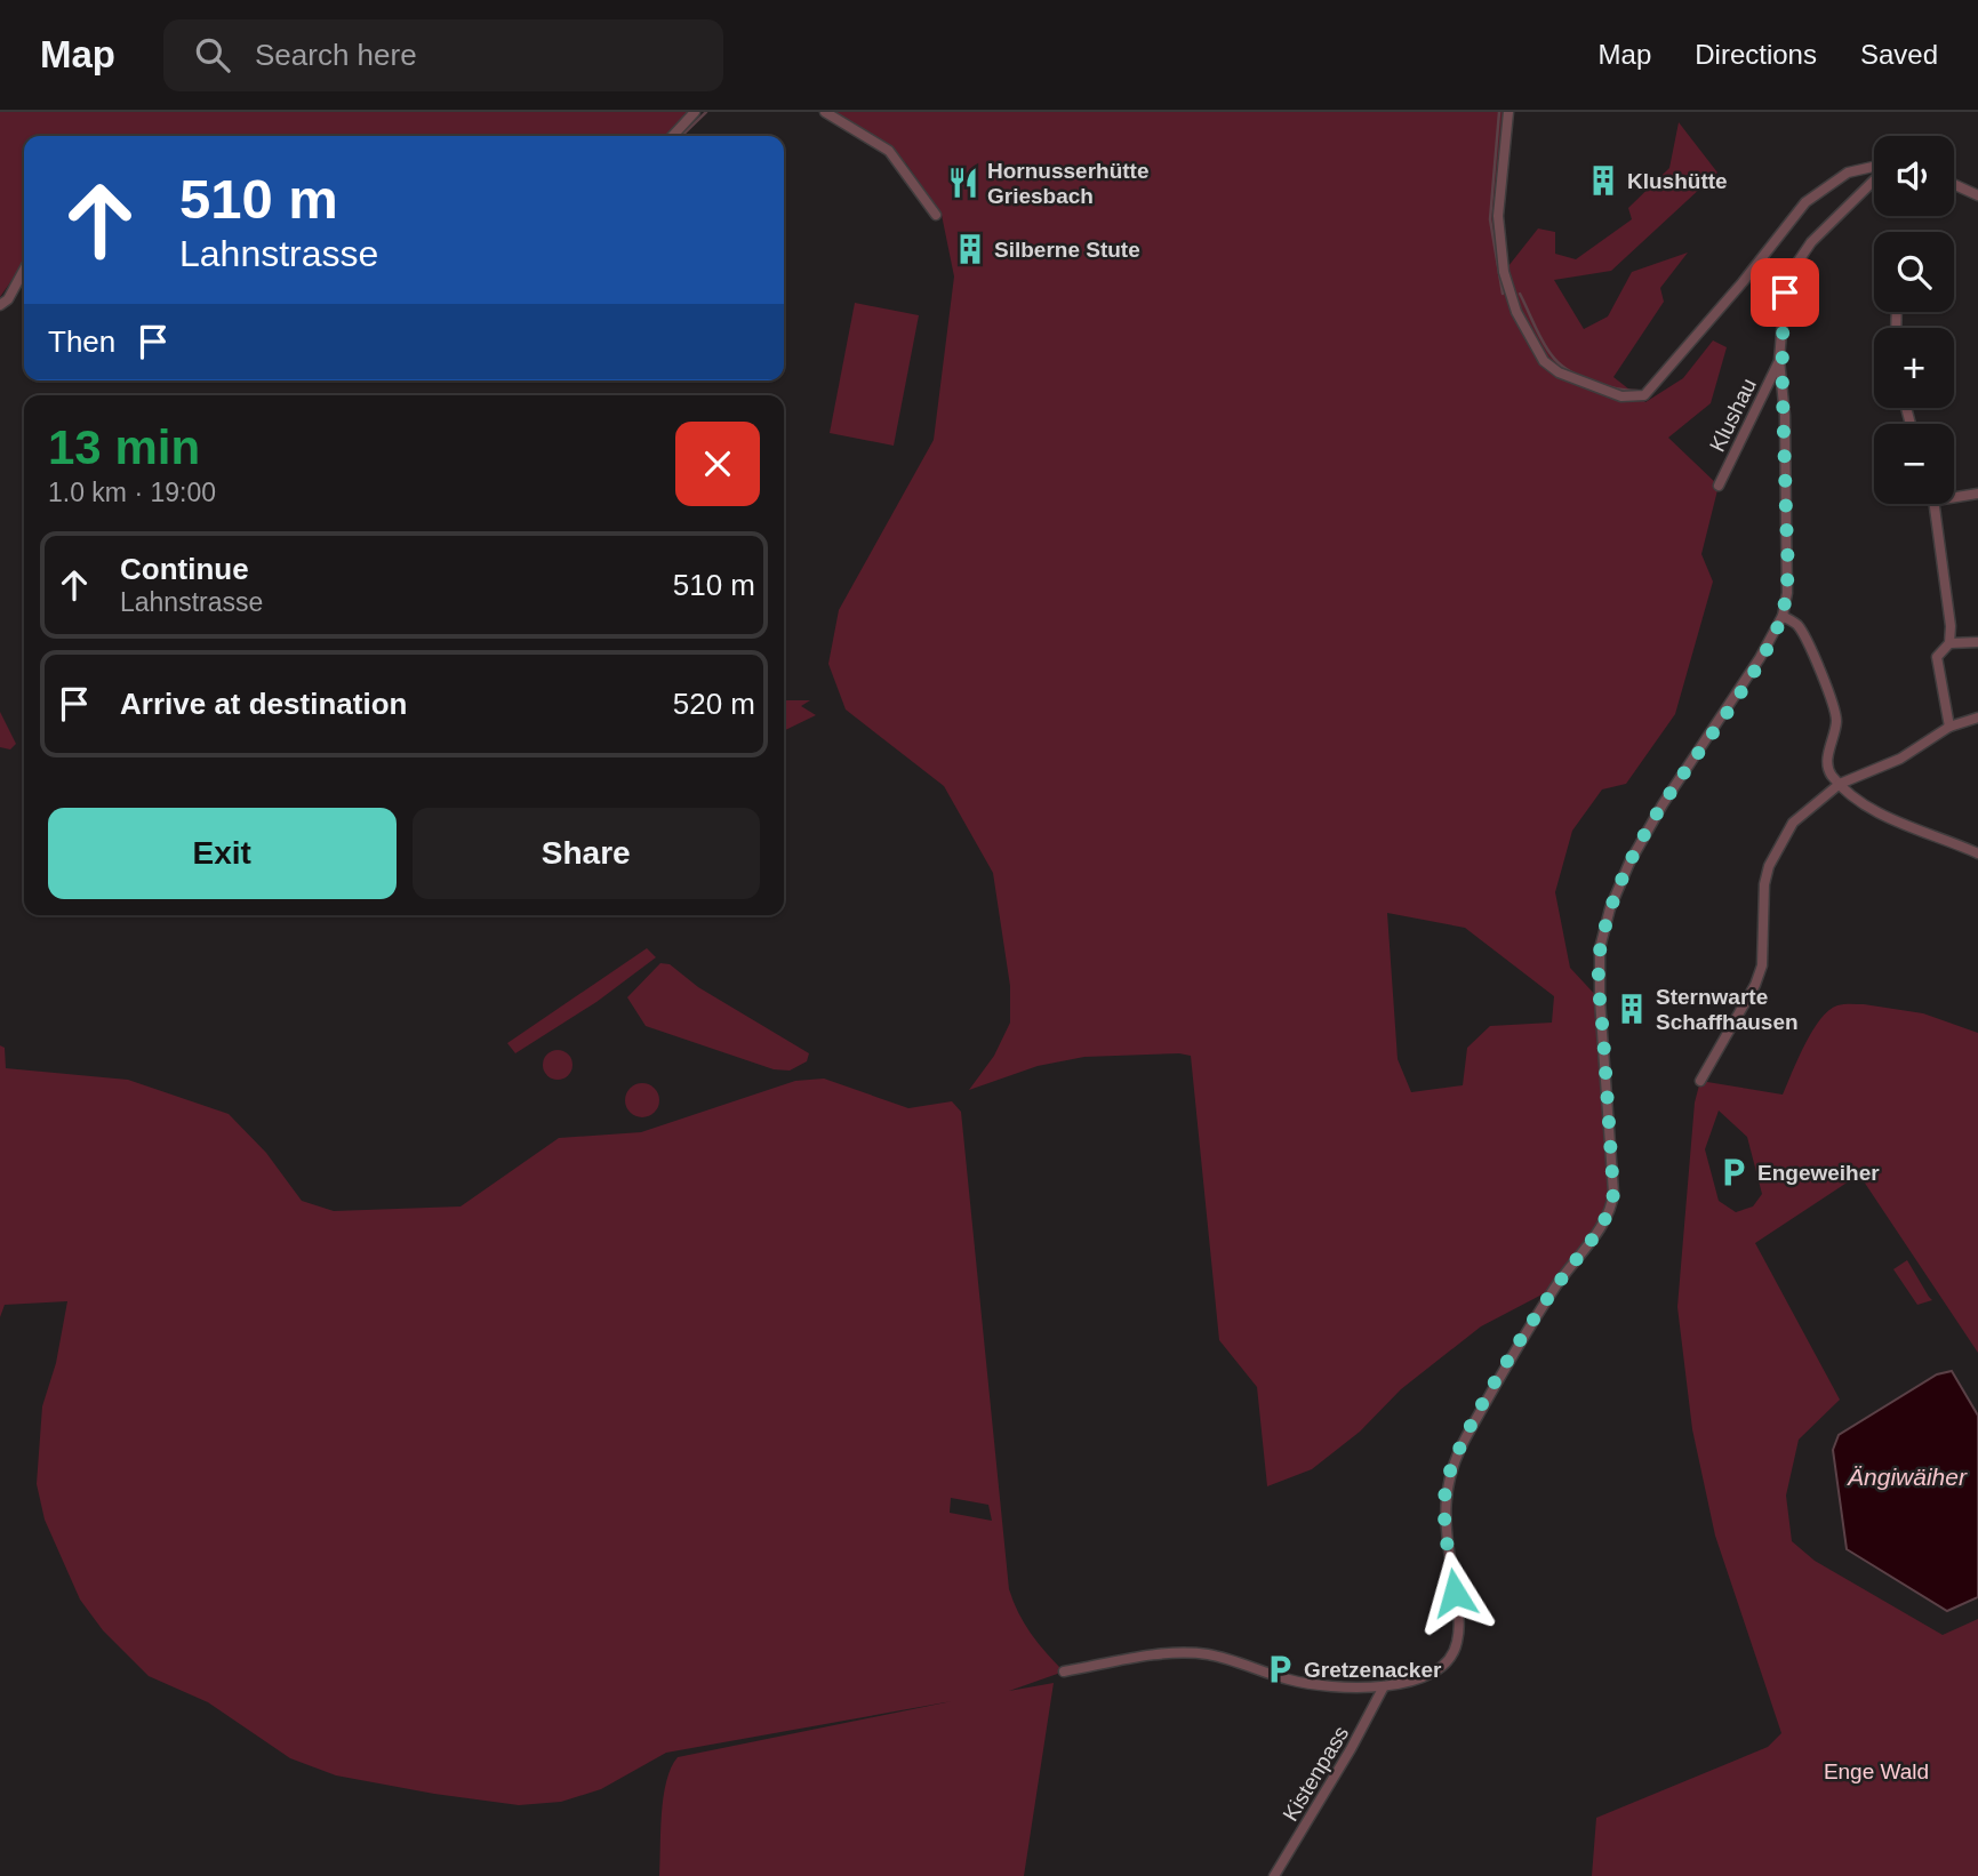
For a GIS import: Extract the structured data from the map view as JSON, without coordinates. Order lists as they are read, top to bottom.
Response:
{
  "streets": {
    "street": ["Klushau", "Kistenpass"]
  },
  "water": ["Ängiwäiher"],
  "parks": ["Enge Wald"],
  "places": {
    "building": ["Klushütte", "Silberne Stute", "Sternwarte Schaffhausen"],
    "restaurant": ["Hornusserhütte Griesbach"],
    "parking": ["Engeweiher", "Gretzenacker"]
  },
  "page": {
    "header": "Map",
    "search": "Search here",
    "nav": ["Map", "Directions", "Saved"],
    "map_buttons": ["+", "−"],
    "turn": ["510 m", "Lahnstrasse"],
    "then": "Then",
    "heading": ["13 min", "1.0 km · 19:00"],
    "list": [
      {
        "name": "Continue",
        "note": "Lahnstrasse",
        "value": "510 m"
      },
      {
        "name": "Arrive at destination",
        "value": "520 m"
      }
    ],
    "buttons": ["Exit", "Share"]
  }
}
